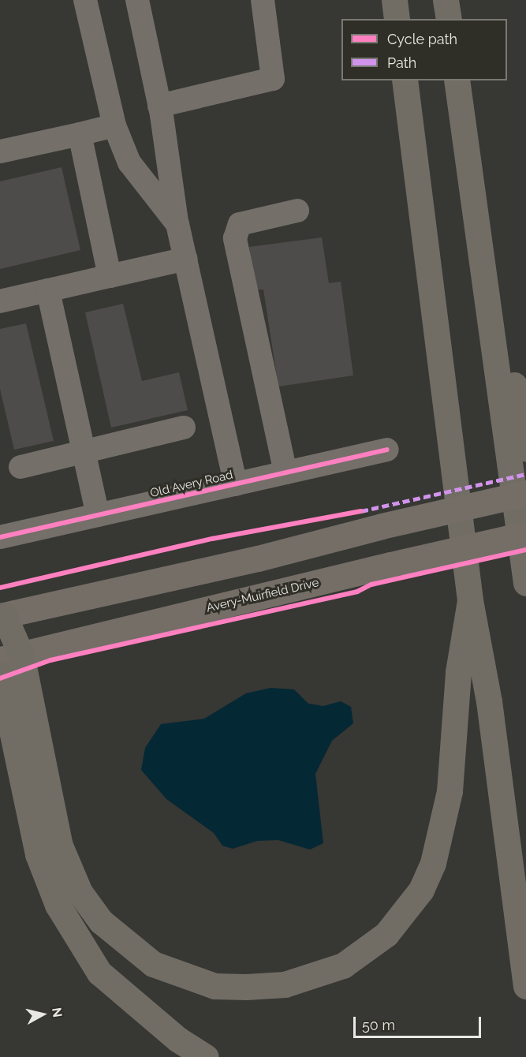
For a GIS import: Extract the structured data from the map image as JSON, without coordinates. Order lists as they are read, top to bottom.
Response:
{
  "streets": {
    "main road": ["Avery-Muirfield Drive"],
    "street": ["Old Avery Road"]
  },
  "legend": ["Cycle path", "Path"],
  "scale_bar": "50 m",
  "north": "right"
}
